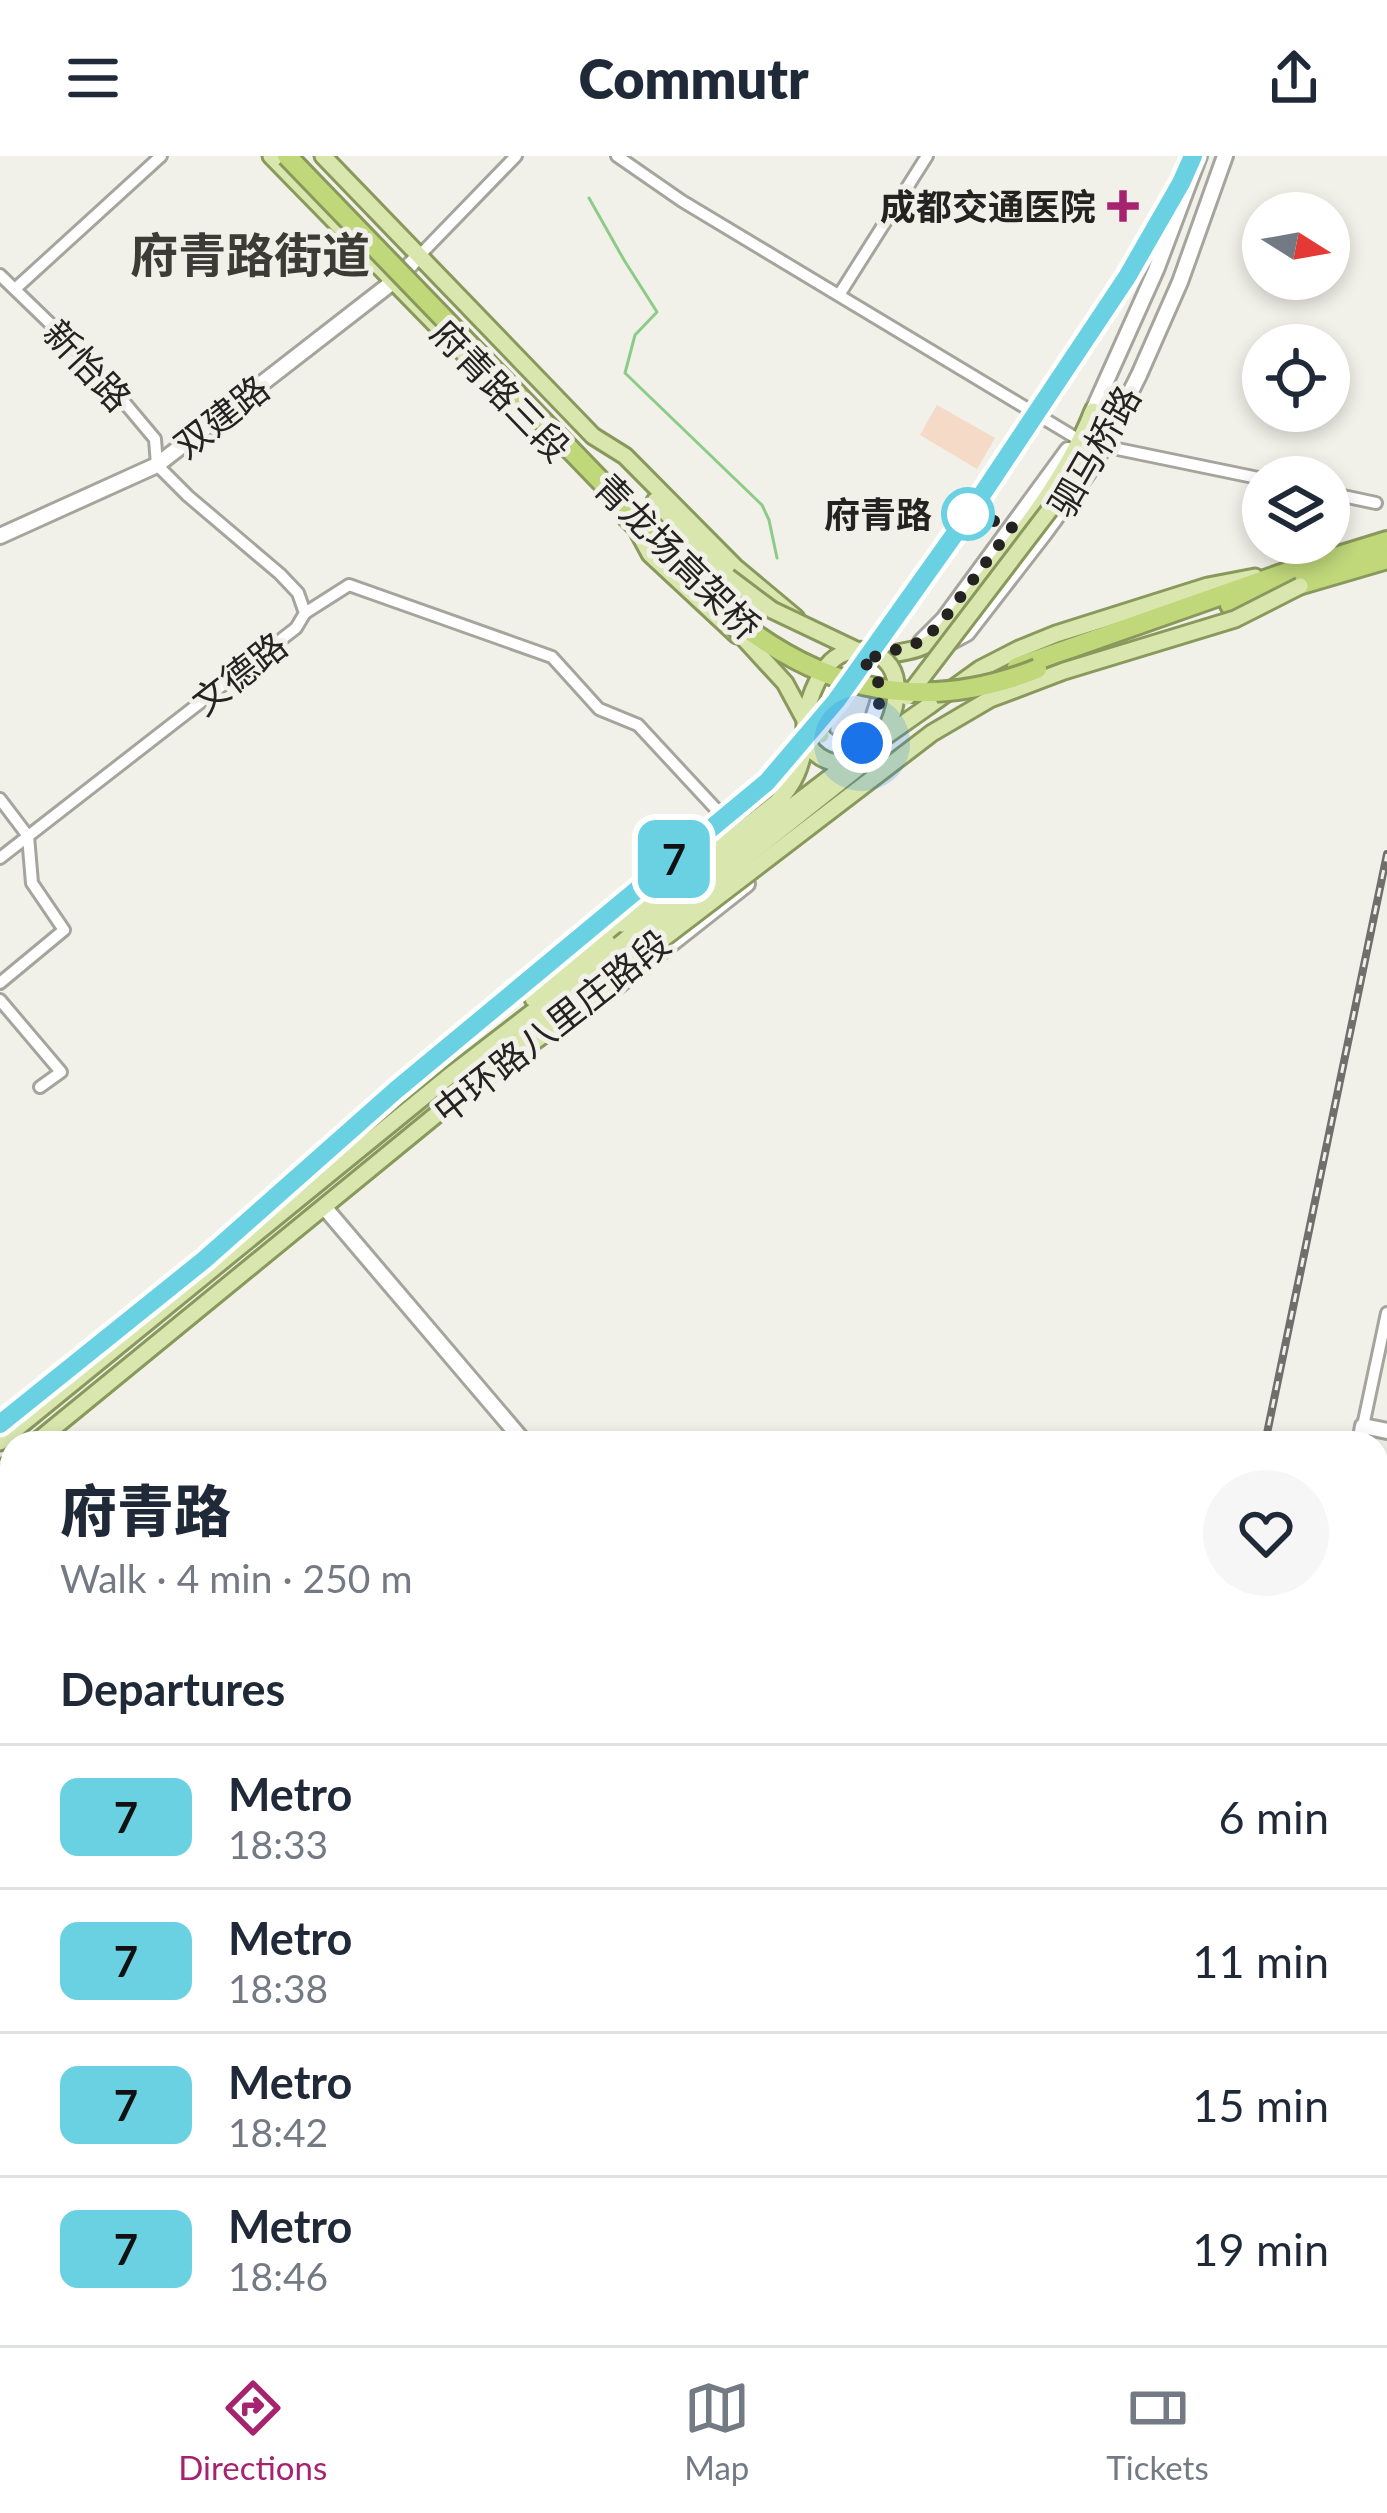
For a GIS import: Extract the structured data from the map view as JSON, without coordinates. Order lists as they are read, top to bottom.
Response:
{
  "streets": {
    "highway": ["青龙场高架桥"],
    "main road": [
      "府青路三段",
      "双建路",
      "驷马桥路",
      "中环路八里庄路段"
    ],
    "street": ["新怡路", "文德路"]
  },
  "crossings": [
    ["新怡路", "双建路"],
    ["新怡路", "文德路"],
    ["府青路三段", "双建路"],
    ["府青路三段", "驷马桥路"],
    ["双建路", "文德路"],
    ["青龙场高架桥", "中环路八里庄路段"]
  ],
  "districts": ["府青路街道"],
  "places": {
    "health": ["成都交通医院"],
    "other": ["府青路"]
  },
  "lines": ["metro line 7"],
  "north": "right",
  "page": {
    "header": "Commutr",
    "on_map": "7",
    "heading": [
      ["府青路", "Walk · 4 min · 250 m"],
      "Departures"
    ],
    "list": [
      {
        "mark": "7",
        "name": "Metro",
        "note": "18:33",
        "value": "6 min"
      },
      {
        "mark": "7",
        "name": "Metro",
        "note": "18:38",
        "value": "11 min"
      },
      {
        "mark": "7",
        "name": "Metro",
        "note": "18:42",
        "value": "15 min"
      },
      {
        "mark": "7",
        "name": "Metro",
        "note": "18:46",
        "value": "19 min"
      }
    ],
    "tabs": ["Directions", "Map", "Tickets"]
  }
}
